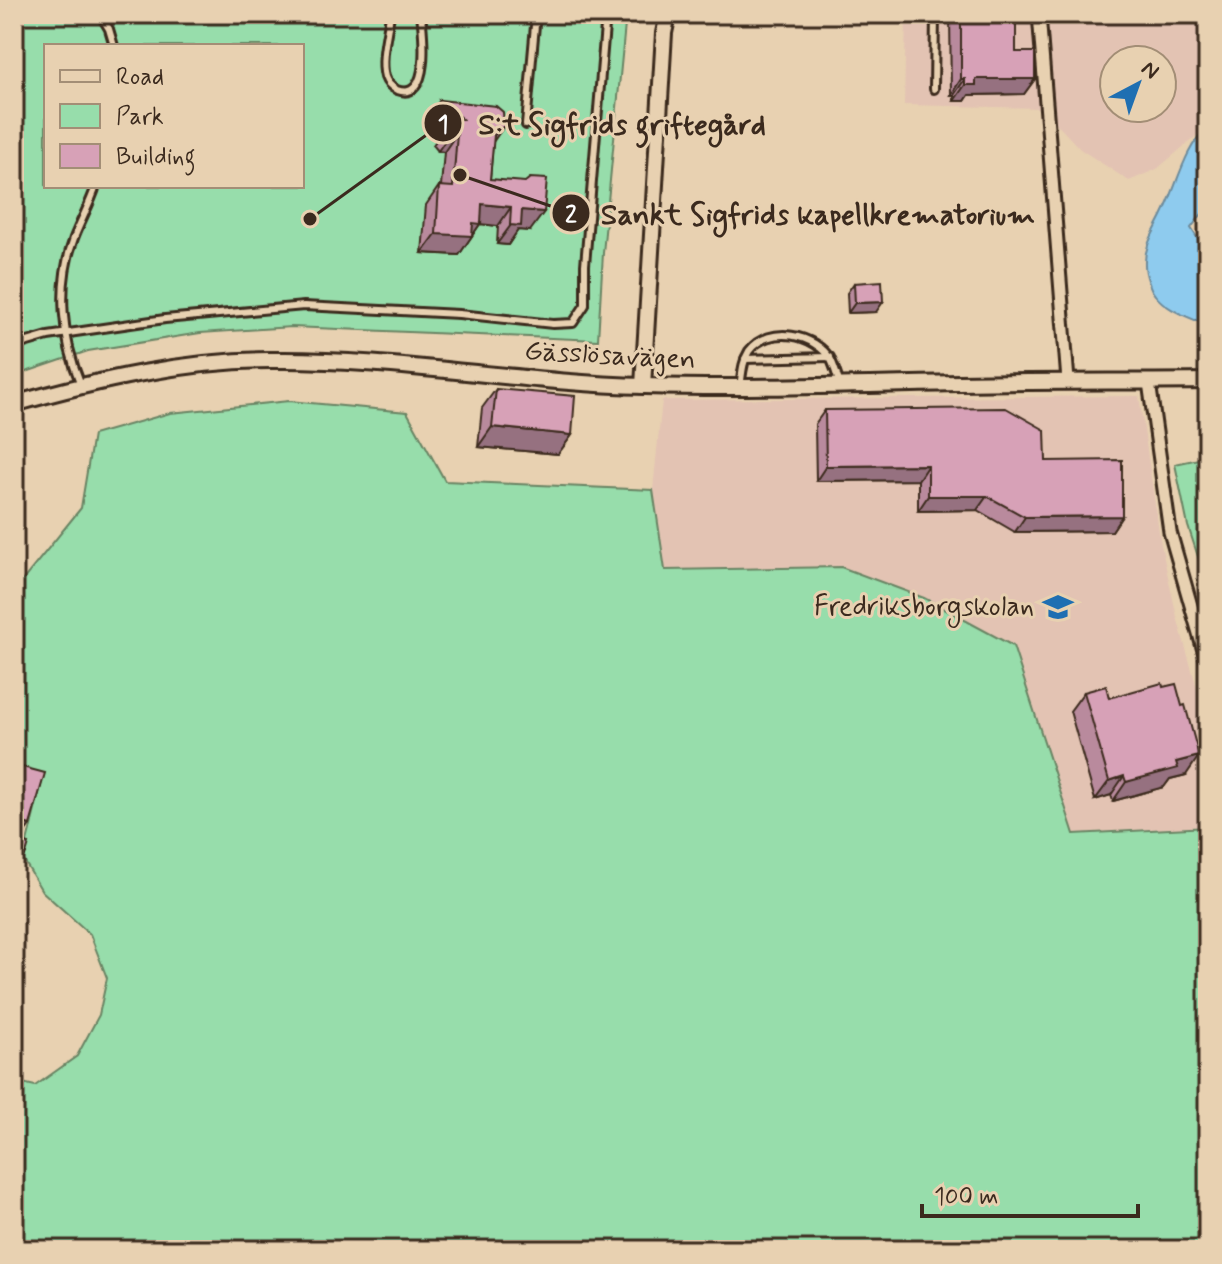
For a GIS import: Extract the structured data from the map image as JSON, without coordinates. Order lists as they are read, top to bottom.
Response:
{
  "streets": {
    "street": ["Gässlösavägen"]
  },
  "places": {
    "other": ["Sankt Sigfrids kapellkrematorium", "S:t Sigfrids griftegård"],
    "school or university": ["Fredriksborgskolan"]
  },
  "legend": ["Road", "Park", "Building"],
  "scale_bar": "100 m",
  "north": "top right"
}
